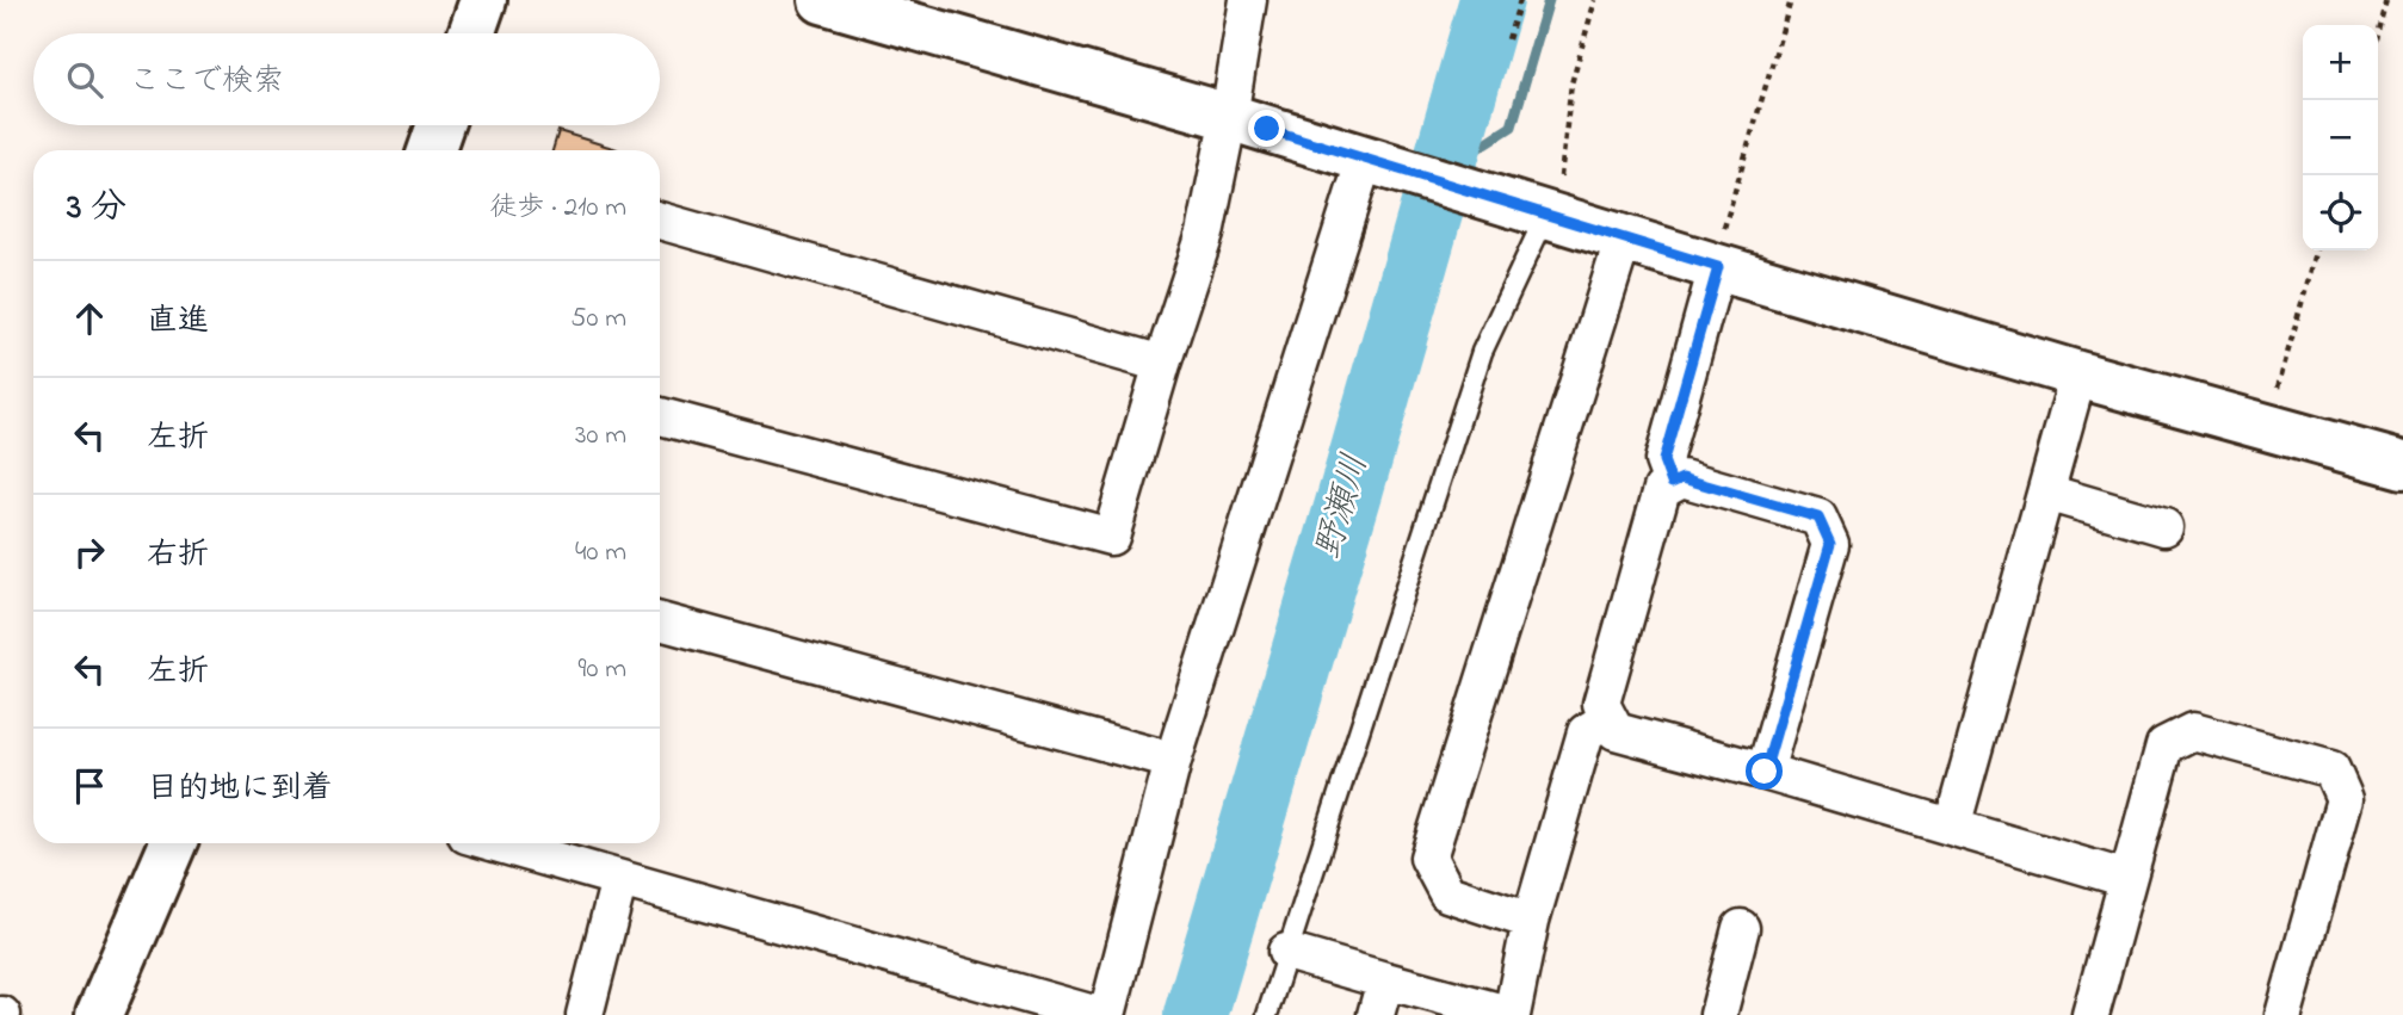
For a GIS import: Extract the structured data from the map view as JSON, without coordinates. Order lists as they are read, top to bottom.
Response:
{
  "water": ["野瀬川"],
  "page": {
    "map_buttons": ["+", "−"],
    "search": "ここで検索",
    "heading": ["3 分", "徒歩 · 210 m"],
    "list": [
      ["直進", "50 m"],
      ["左折", "30 m"],
      ["右折", "40 m"],
      ["左折", "90 m"],
      "目的地に到着"
    ]
  }
}
